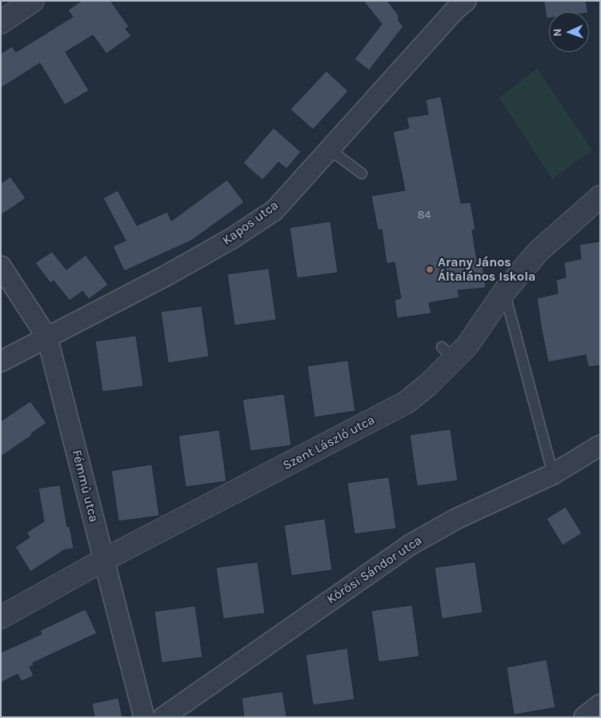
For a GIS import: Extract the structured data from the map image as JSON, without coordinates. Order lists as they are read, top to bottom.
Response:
{
  "streets": {
    "street": [
      "Kapos utca",
      "Szent László utca",
      "Fémmű utca",
      "Kőrösi Sándor utca"
    ]
  },
  "crossings": [
    ["Kapos utca", "Fémmű utca"],
    ["Szent László utca", "Fémmű utca"]
  ],
  "places": ["Arany János Általános Iskola"],
  "house_numbers": ["84"],
  "north": "left"
}
